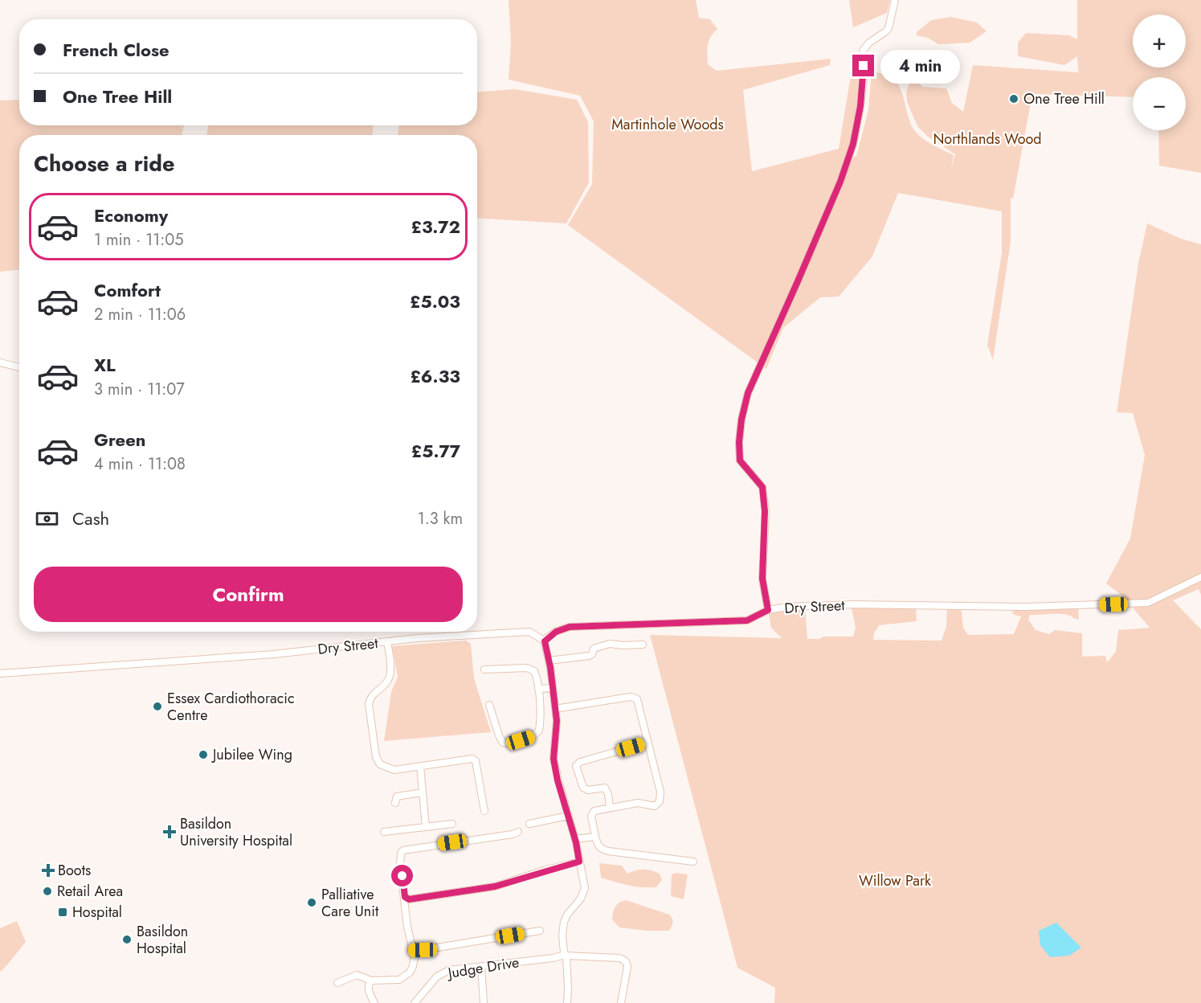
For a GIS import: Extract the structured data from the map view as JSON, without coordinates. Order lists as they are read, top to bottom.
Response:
{
  "streets": {
    "street": ["Dry Street", "Judge Drive"]
  },
  "parks": ["Martinhole Woods", "Northlands Wood", "Willow Park"],
  "places": {
    "other": [
      "One Tree Hill",
      "Essex Cardiothoracic Centre",
      "Jubilee Wing",
      "Retail Area",
      "Palliative Care Unit",
      "Basildon Hospital"
    ],
    "health": ["Basildon University Hospital", "Boots"],
    "transit": ["Hospital"]
  },
  "page": {
    "map_buttons": ["+", "−"],
    "banner": ["French Close", "One Tree Hill"],
    "bubble": "4 min",
    "heading": "Choose a ride",
    "list": [
      {
        "name": "Economy",
        "note": "1 min · 11:05",
        "value": "£3.72"
      },
      {
        "name": "Comfort",
        "note": "2 min · 11:06",
        "value": "£5.03"
      },
      {
        "name": "XL",
        "note": "3 min · 11:07",
        "value": "£6.33"
      },
      {
        "name": "Green",
        "note": "4 min · 11:08",
        "value": "£5.77"
      }
    ],
    "pay": ["Cash", "1.3 km"],
    "buttons": "Confirm"
  }
}
